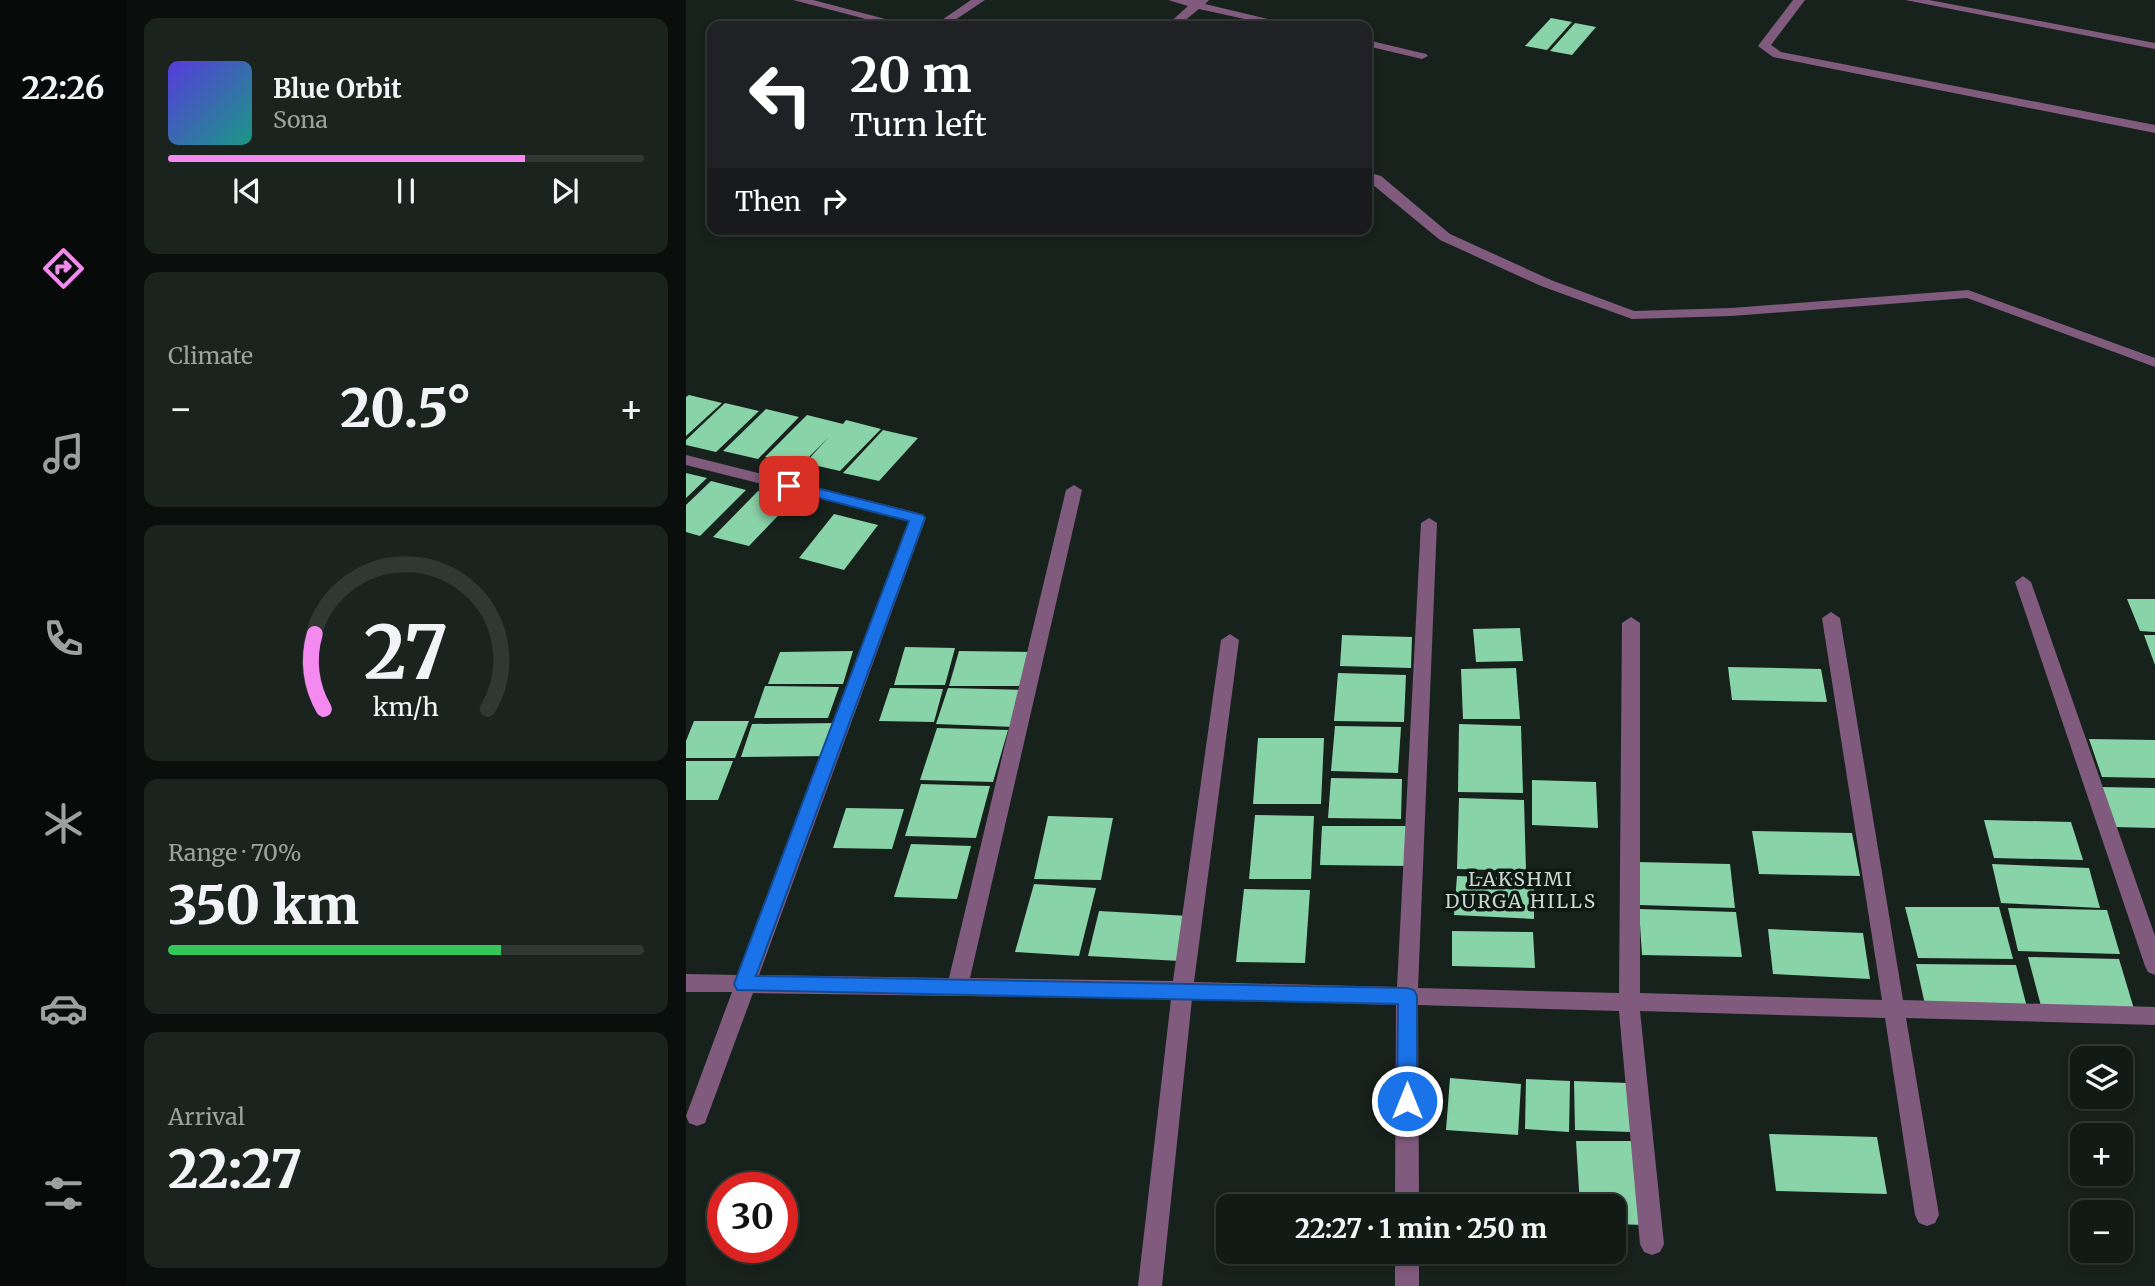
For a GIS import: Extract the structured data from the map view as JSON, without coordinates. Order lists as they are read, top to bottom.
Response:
{
  "districts": ["LAKSHMI DURGA HILLS"],
  "page": {
    "tabs": "22:26",
    "turn": ["20 m", "Turn left"],
    "song": ["Blue Orbit", "Sona"],
    "then": "Then",
    "tile": [
      "Climate",
      ["Range · 70%", "350 km"],
      ["Arrival", "22:27"]
    ],
    "heat": ["−", "20.5°", "+"],
    "map_buttons": ["+", "−"],
    "limit": "30",
    "trip": "22:27 · 1 min · 250 m",
    "gauge": ["27", "km/h"]
  }
}
